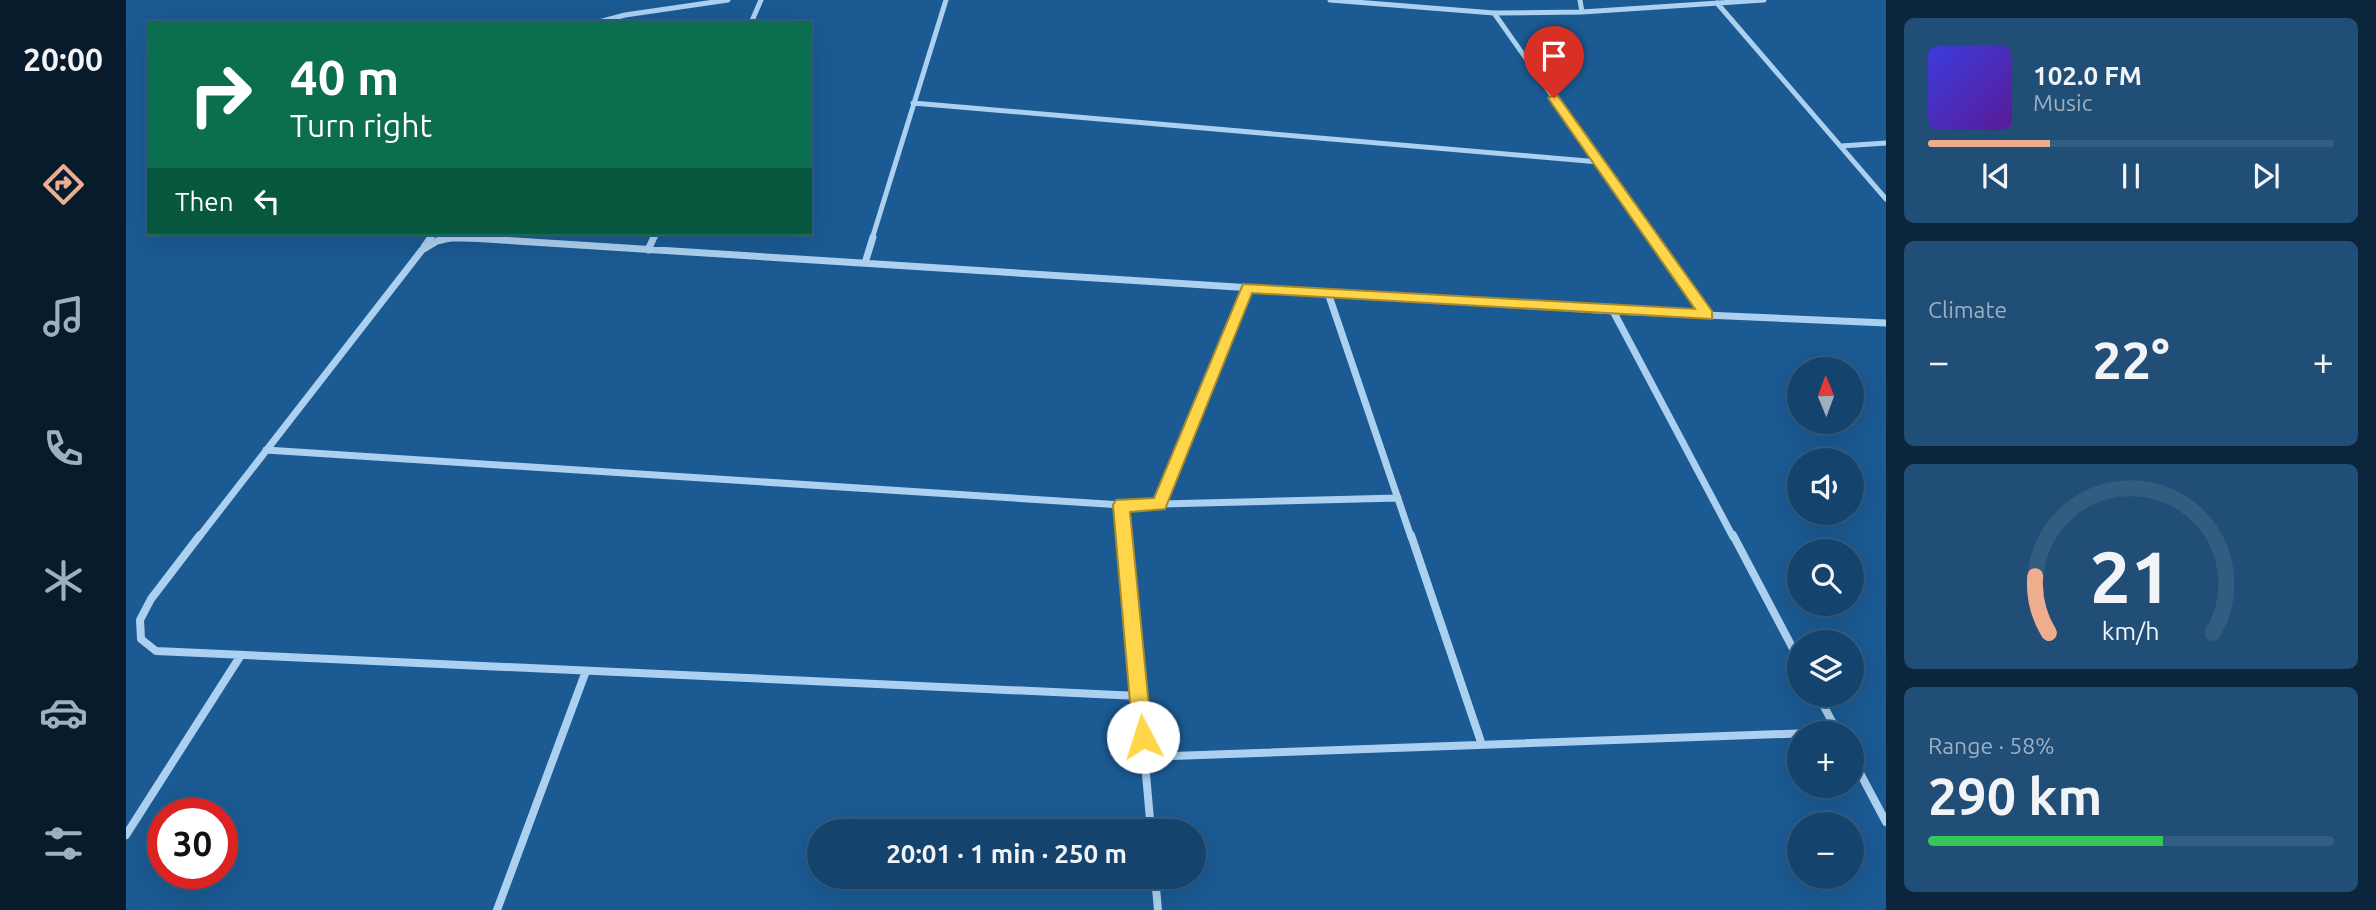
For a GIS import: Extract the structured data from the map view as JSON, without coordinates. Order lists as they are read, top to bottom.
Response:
{
  "north": "top",
  "page": {
    "tabs": "20:00",
    "turn": ["40 m", "Turn right"],
    "song": ["102.0 FM", "Music"],
    "then": "Then",
    "tile": [
      "Climate",
      ["Range · 58%", "290 km"]
    ],
    "heat": ["−", "22°", "+"],
    "map_buttons": ["+", "−"],
    "limit": "30",
    "trip": "20:01 · 1 min · 250 m",
    "gauge": ["21", "km/h"]
  }
}
